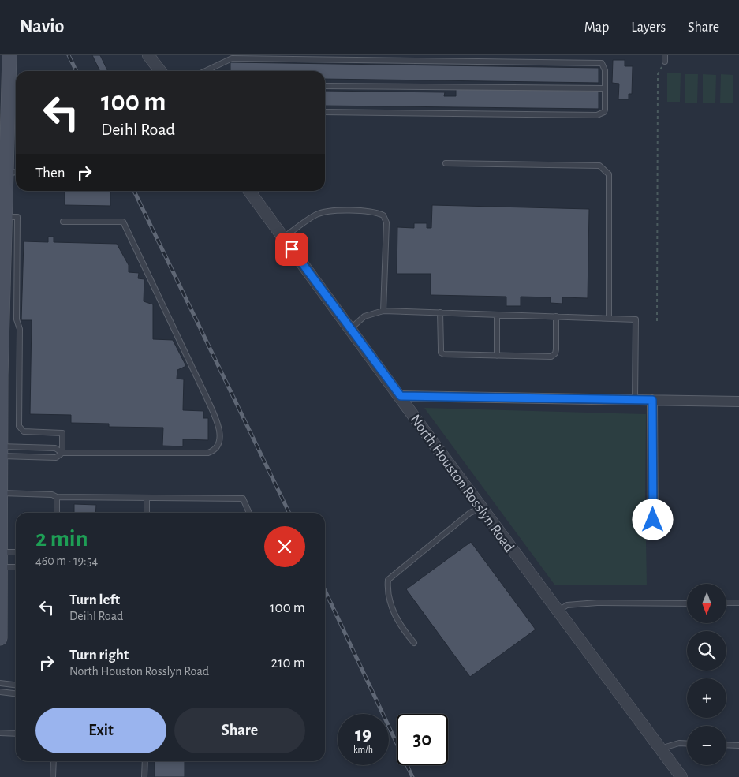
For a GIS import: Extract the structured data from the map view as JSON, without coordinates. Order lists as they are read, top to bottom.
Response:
{
  "streets": {
    "street": ["North Houston Rosslyn Road"]
  },
  "north": "bottom",
  "page": {
    "header": "Navio",
    "nav": ["Map", "Layers", "Share"],
    "turn": ["100 m", "Deihl Road"],
    "then": "Then",
    "heading": ["2 min", "460 m · 19:54"],
    "list": [
      {
        "name": "Turn left",
        "note": "Deihl Road",
        "value": "100 m"
      },
      {
        "name": "Turn right",
        "note": "North Houston Rosslyn Road",
        "value": "210 m"
      }
    ],
    "map_buttons": ["+", "−"],
    "buttons": ["Exit", "Share"],
    "speed": "19 km/h",
    "limit": "30"
  }
}
